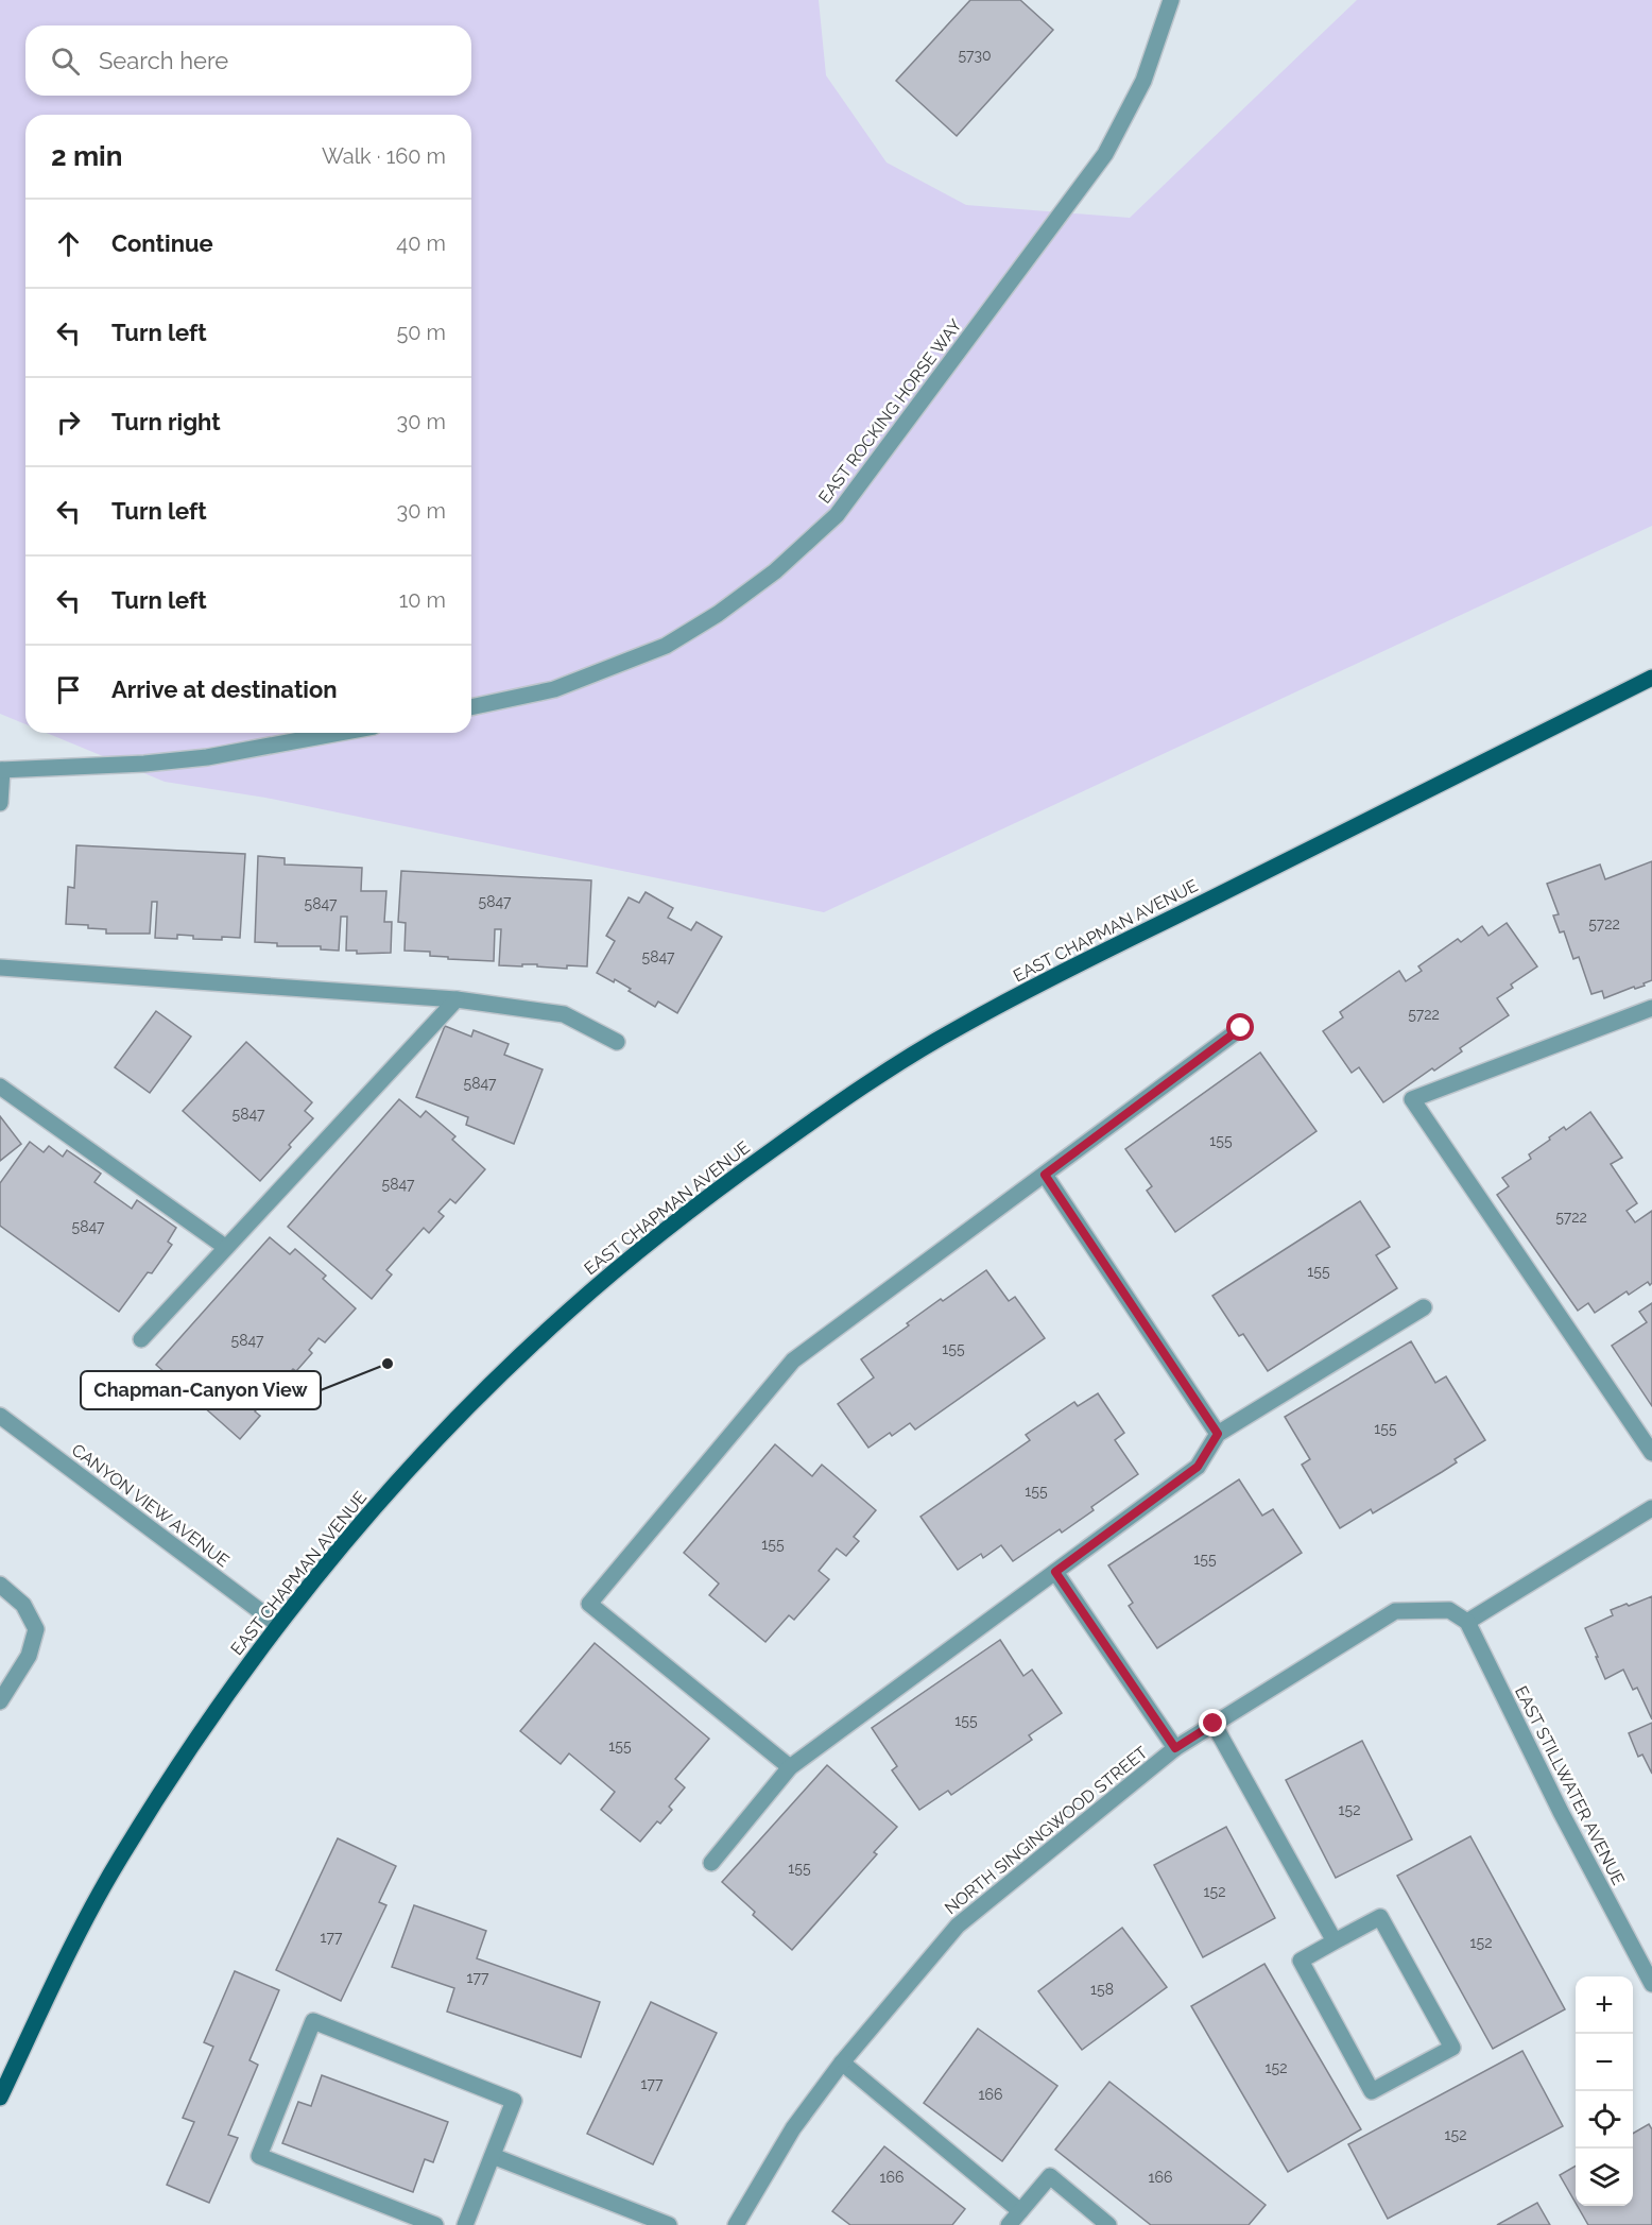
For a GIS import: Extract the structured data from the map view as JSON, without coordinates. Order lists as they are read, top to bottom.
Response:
{
  "streets": {
    "main road": ["EAST CHAPMAN AVENUE"],
    "street": [
      "EAST ROCKING HORSE WAY",
      "CANYON VIEW AVENUE",
      "EAST STILLWATER AVENUE",
      "NORTH SINGINGWOOD STREET"
    ]
  },
  "crossings": [
    ["EAST CHAPMAN AVENUE", "CANYON VIEW AVENUE"],
    ["EAST STILLWATER AVENUE", "NORTH SINGINGWOOD STREET"]
  ],
  "places": ["Chapman-Canyon View"],
  "house_numbers": [
    "5730",
    "5847",
    "5847",
    "5722",
    "5847",
    "5722",
    "5847",
    "5847",
    "155",
    "5847",
    "5722",
    "5847",
    "155",
    "5847",
    "155",
    "155",
    "155",
    "155",
    "155",
    "155",
    "155",
    "152",
    "155",
    "152",
    "177",
    "152",
    "177",
    "158",
    "152",
    "177",
    "166",
    "152",
    "166",
    "166"
  ],
  "page": {
    "search": "Search here",
    "heading": ["2 min", "Walk · 160 m"],
    "list": [
      ["Continue", "40 m"],
      ["Turn left", "50 m"],
      ["Turn right", "30 m"],
      ["Turn left", "30 m"],
      ["Turn left", "10 m"],
      "Arrive at destination"
    ],
    "map_buttons": ["+", "−"]
  }
}
